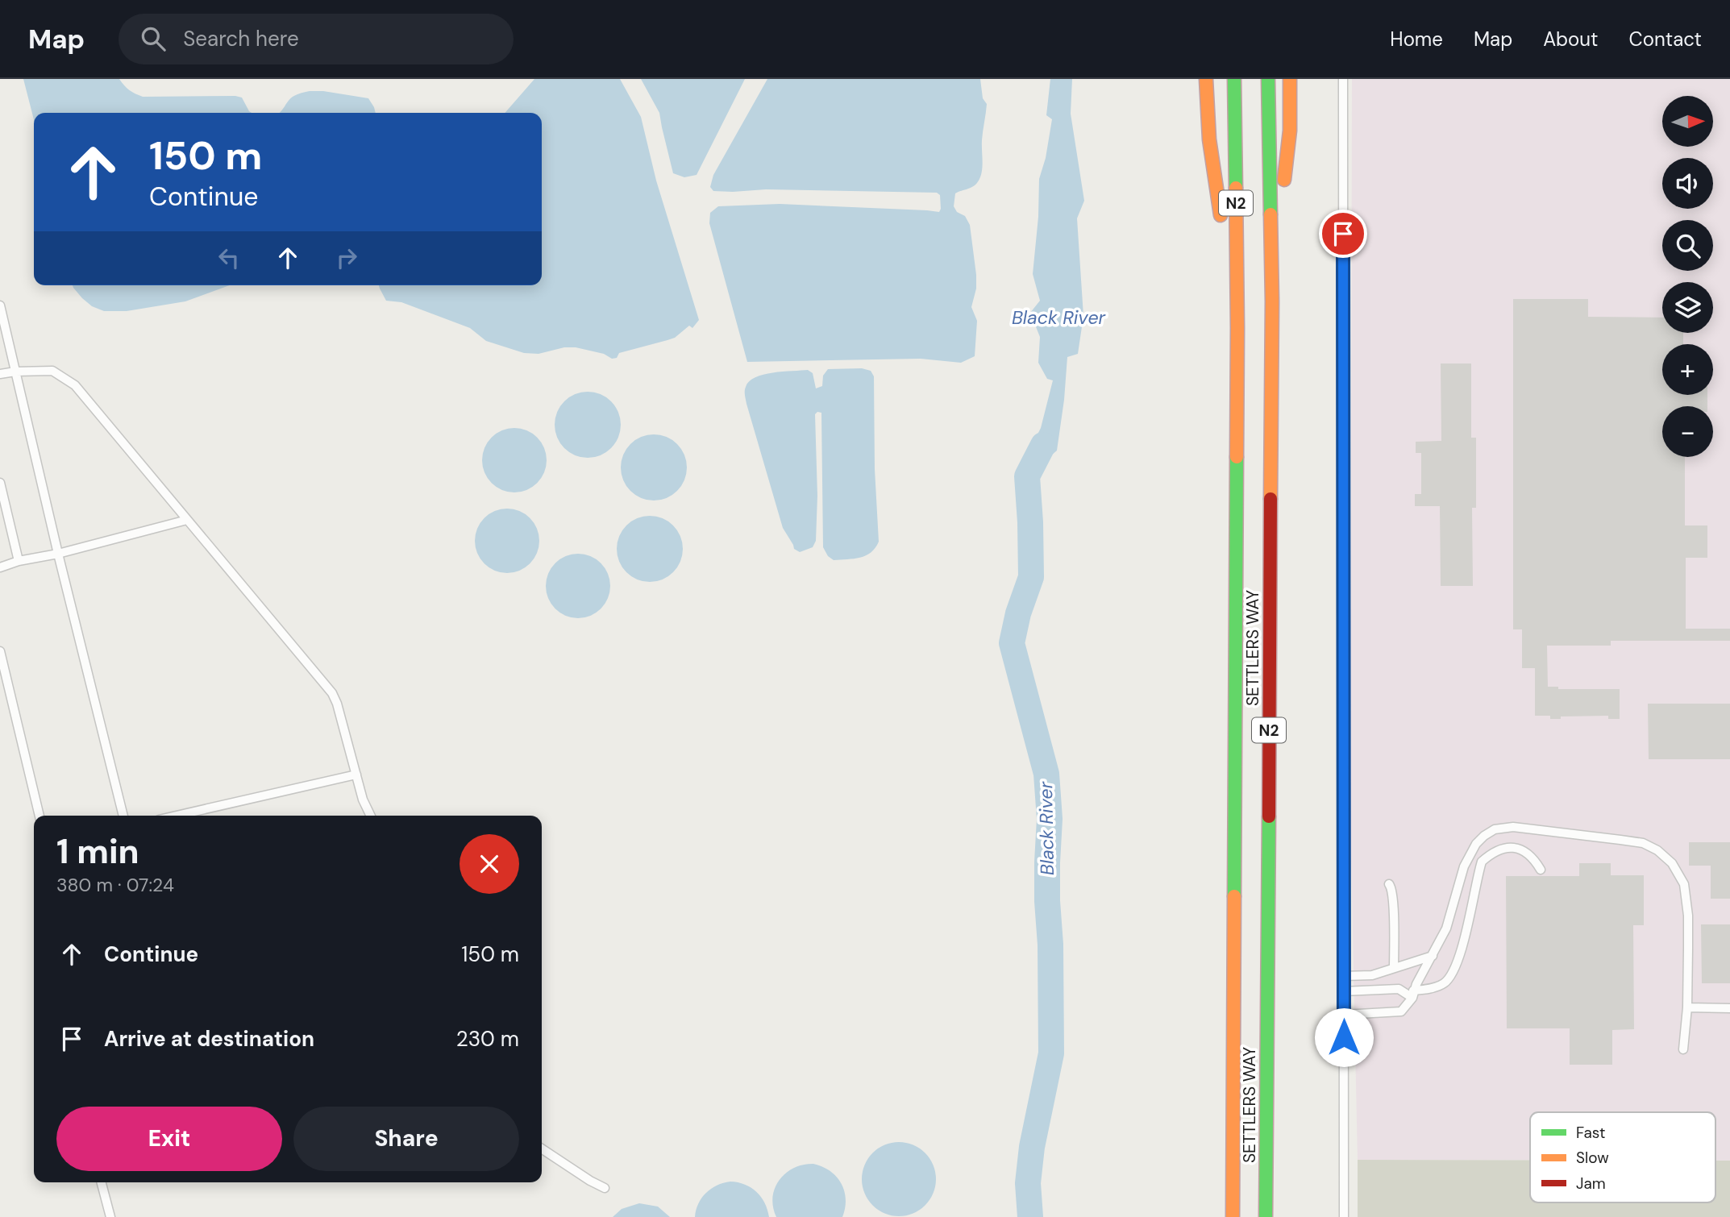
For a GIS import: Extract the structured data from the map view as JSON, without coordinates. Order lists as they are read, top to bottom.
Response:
{
  "streets": {
    "highway": ["N2", "SETTLERS WAY"]
  },
  "water": ["Black River"],
  "legend": ["Fast", "Slow", "Jam"],
  "north": "right",
  "page": {
    "header": "Map",
    "search": "Search here",
    "nav": [
      "Home",
      "Map",
      "About",
      "Contact"
    ],
    "map_buttons": ["+", "−"],
    "turn": ["150 m", "Continue"],
    "heading": ["1 min", "380 m · 07:24"],
    "list": [
      {
        "name": "Continue",
        "value": "150 m"
      },
      {
        "name": "Arrive at destination",
        "value": "230 m"
      }
    ],
    "buttons": ["Exit", "Share"]
  }
}
